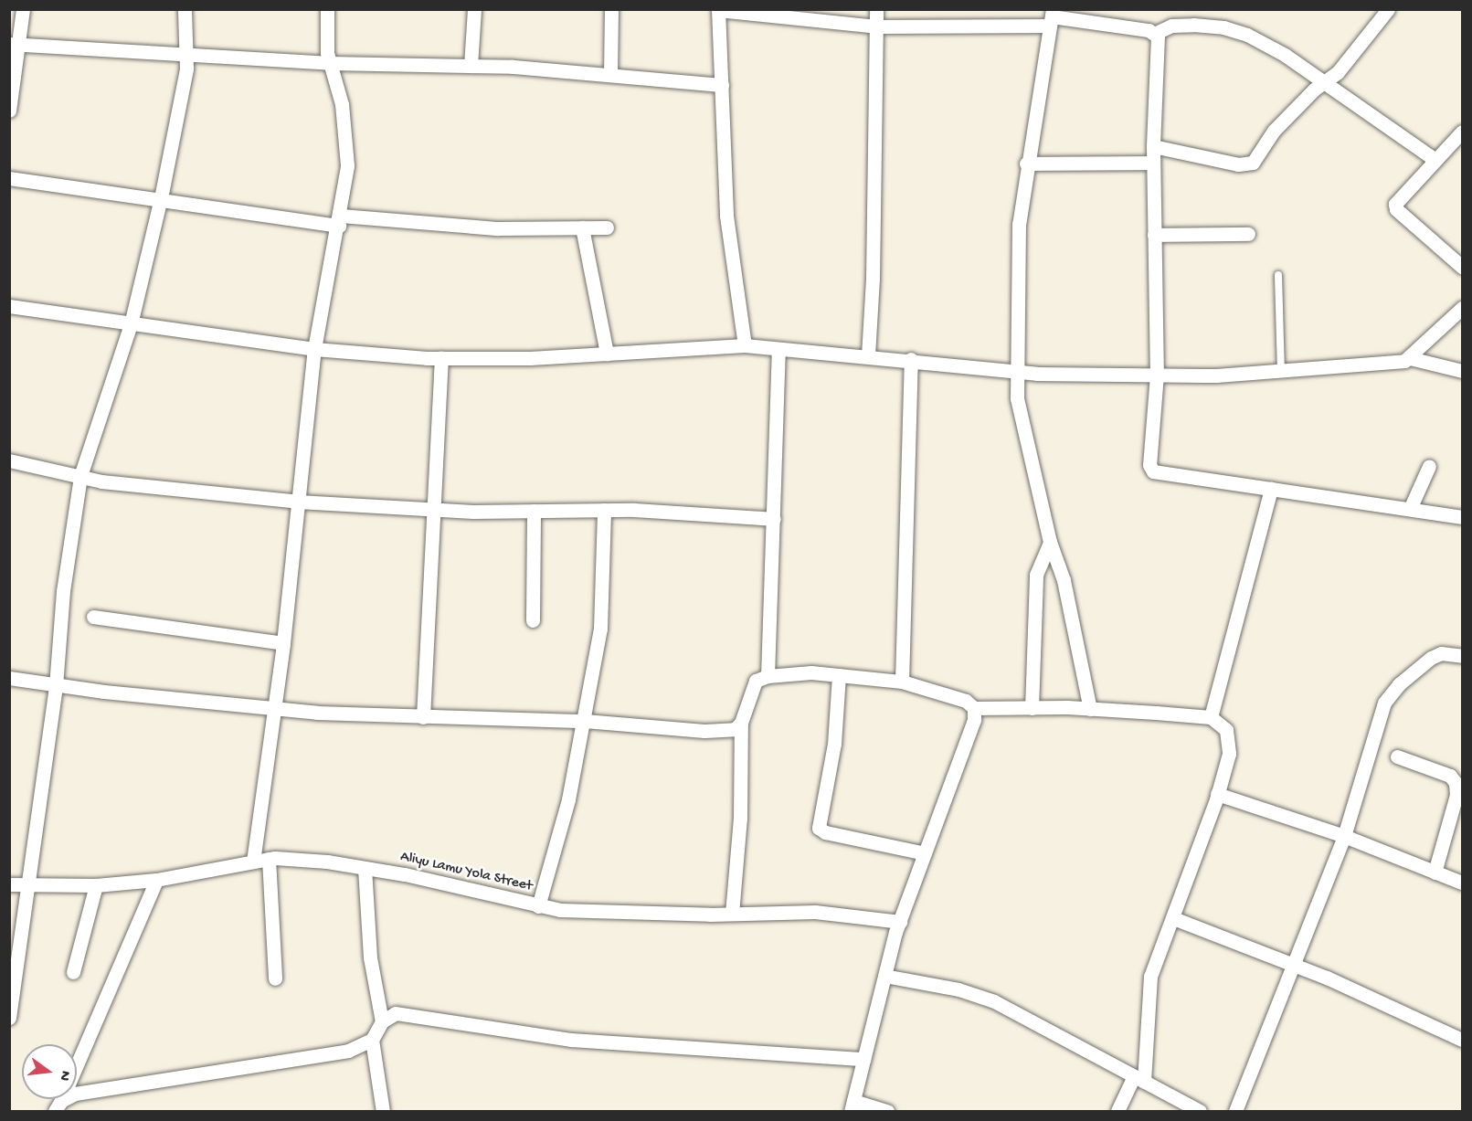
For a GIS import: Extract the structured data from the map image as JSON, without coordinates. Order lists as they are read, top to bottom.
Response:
{
  "streets": {
    "street": ["Aliyu Lamu Yola Street"]
  },
  "north": "right"
}
